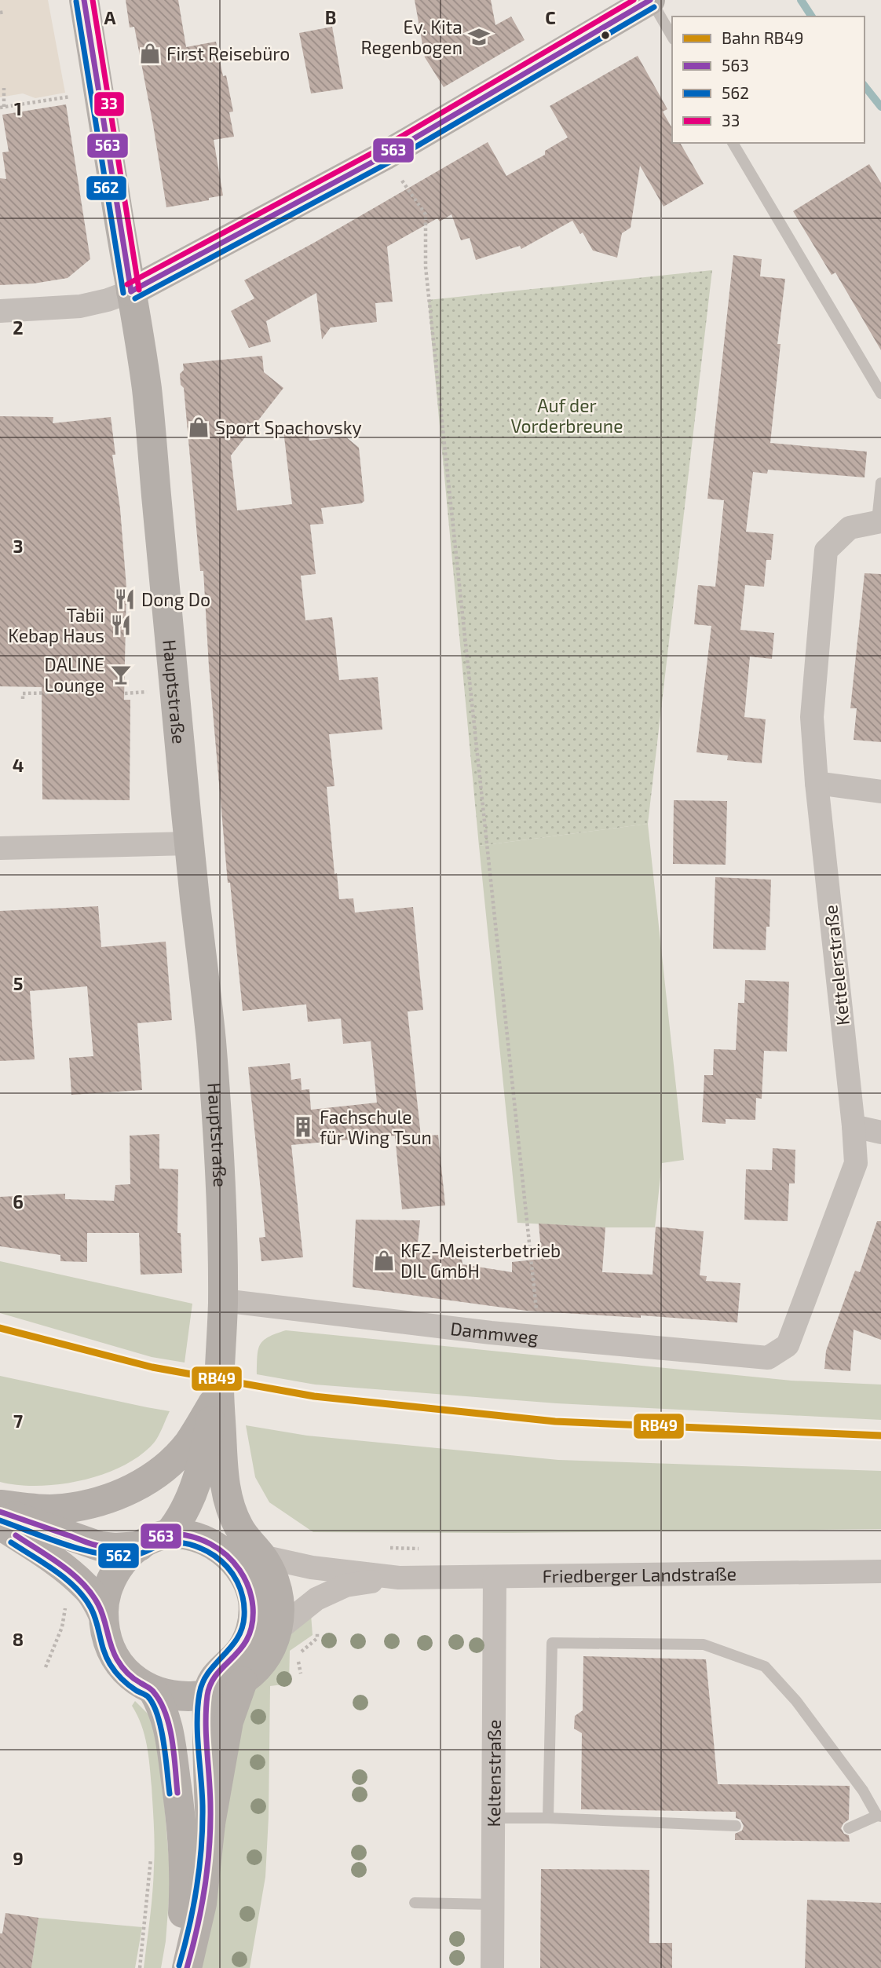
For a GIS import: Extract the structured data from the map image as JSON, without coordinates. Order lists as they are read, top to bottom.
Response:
{
  "streets": {
    "main road": ["Hauptstraße", "Friedberger Landstraße"],
    "street": ["Kettelerstraße", "Dammweg", "Keltenstraße"]
  },
  "crossings": [
    ["Hauptstraße", "Dammweg"],
    ["Hauptstraße", "Friedberger Landstraße"],
    ["Kettelerstraße", "Dammweg"],
    ["Friedberger Landstraße", "Keltenstraße"]
  ],
  "parks": ["Auf der Vorderbreune"],
  "places": {
    "school or university": ["Ev. Kita Regenbogen"],
    "shop": ["First Reisebüro", "Sport Spachovsky", "KFZ-Meisterbetrieb DIL GmbH"],
    "restaurant": ["Dong Do", "Tabii Kebap Haus"],
    "bar": ["DALINE Lounge"],
    "building": ["Fachschule für Wing Tsun"]
  },
  "lines": [
    "transit line 563",
    "transit line 33",
    "transit line 562",
    "rail line RB49"
  ],
  "legend": [
    "Bahn RB49",
    "563",
    "562",
    "33"
  ],
  "grid": {
    "columns": ["A", "B", "C"],
    "rows": [
      "1",
      "2",
      "3",
      "4",
      "5",
      "6",
      "7",
      "8",
      "9"
    ]
  }
}
